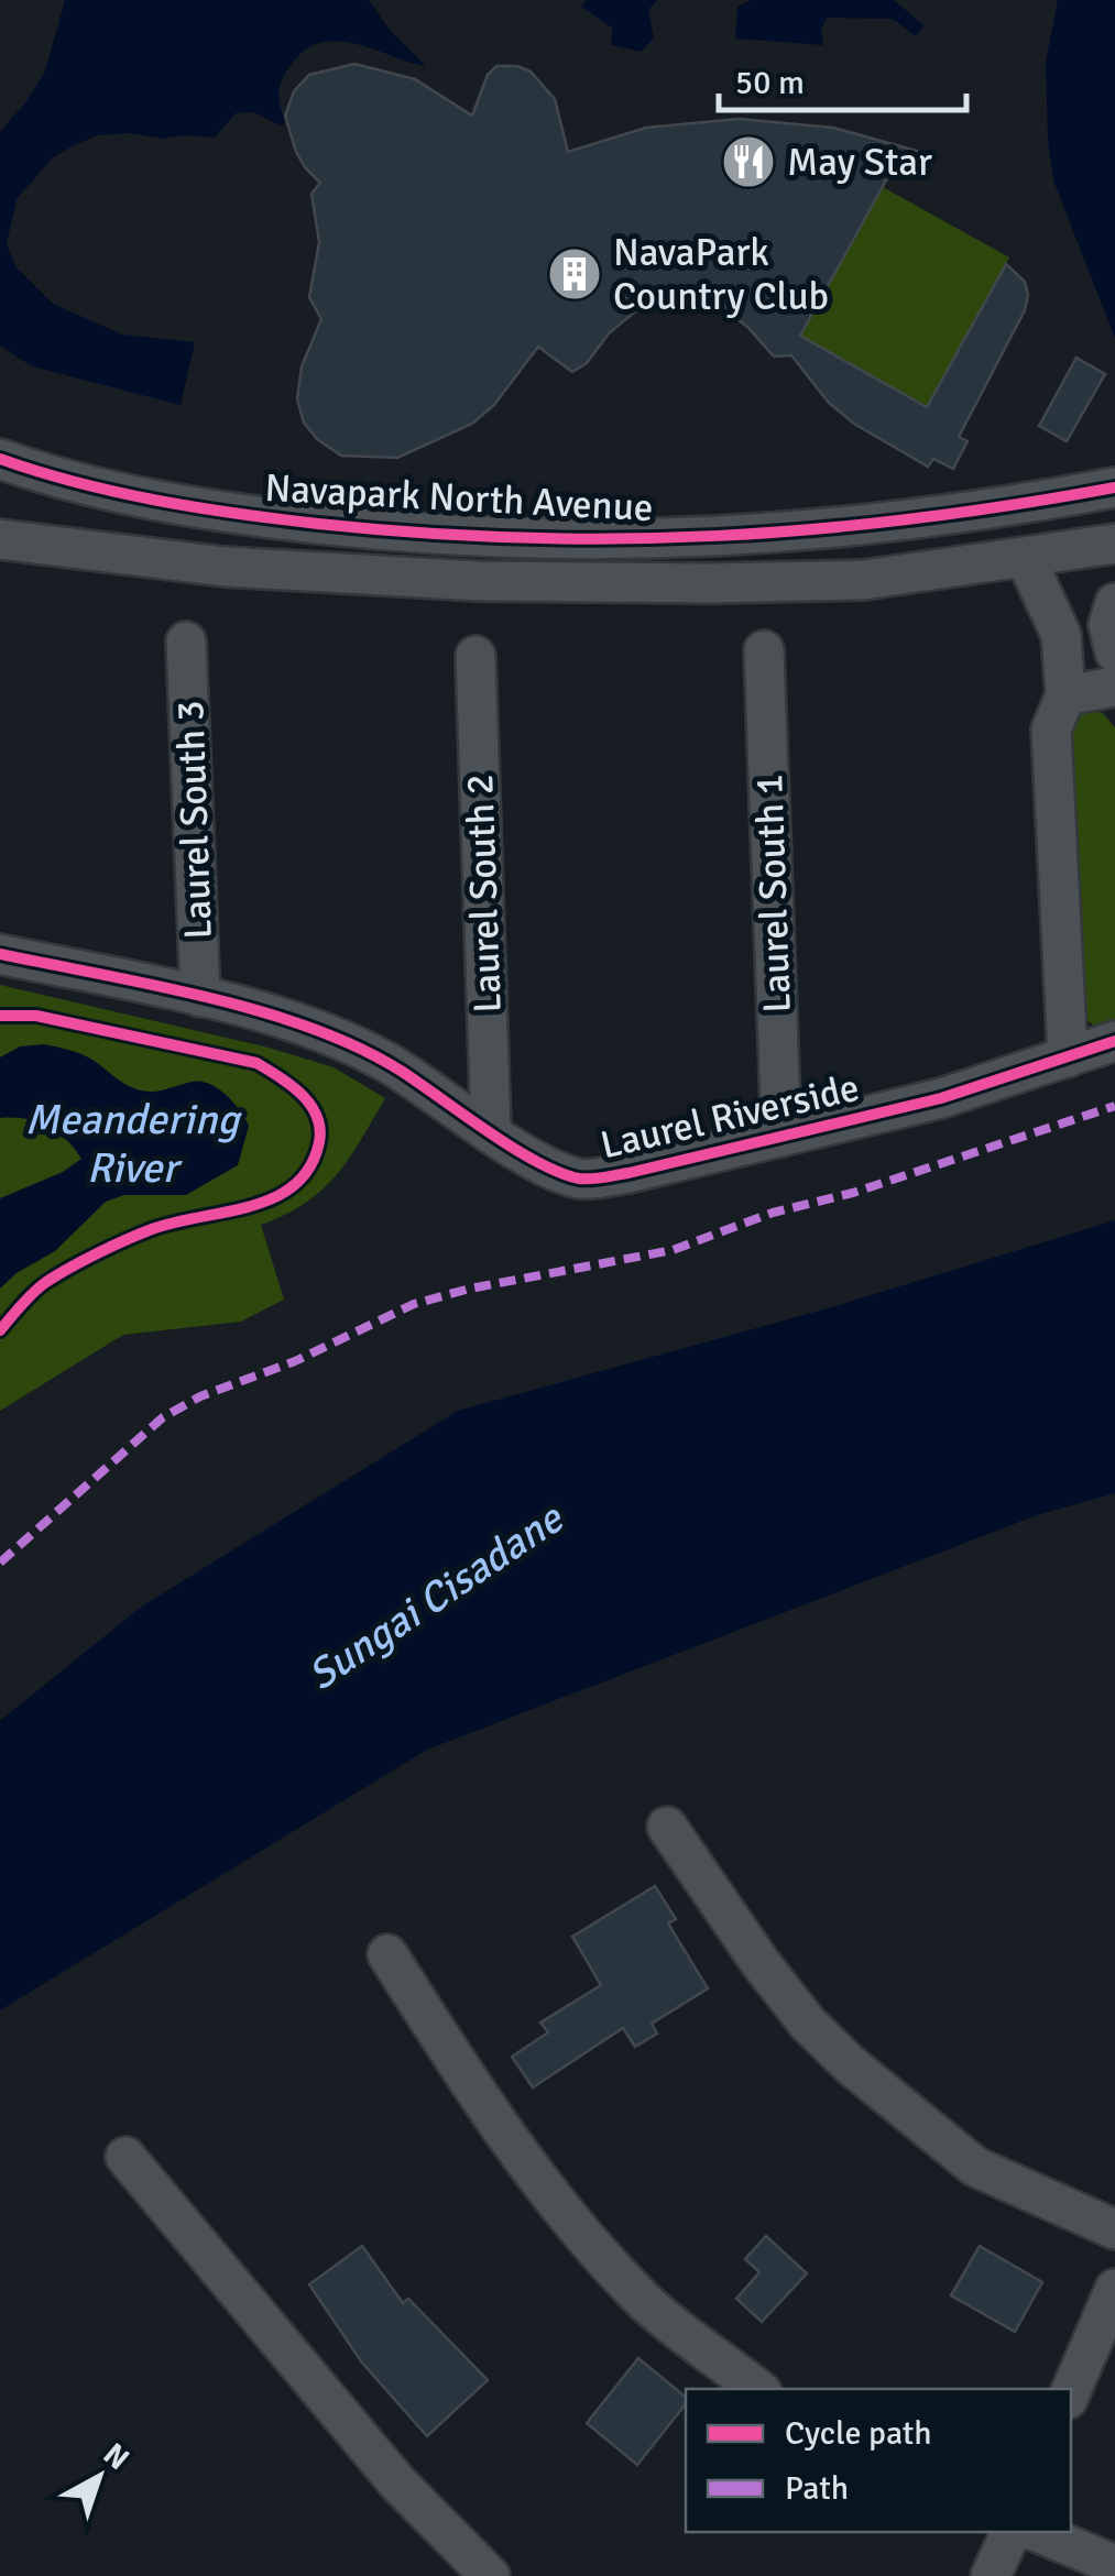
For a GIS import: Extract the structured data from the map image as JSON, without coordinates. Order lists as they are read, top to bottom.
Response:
{
  "streets": {
    "street": [
      "Navapark North Avenue",
      "Laurel South 3",
      "Laurel South 2",
      "Laurel South 1",
      "Laurel Riverside"
    ]
  },
  "crossings": [
    ["Laurel South 3", "Laurel Riverside"],
    ["Laurel South 2", "Laurel Riverside"],
    ["Laurel South 1", "Laurel Riverside"]
  ],
  "water": ["Meandering River", "Sungai Cisadane"],
  "places": {
    "restaurant": ["May Star"],
    "building": ["NavaPark Country Club"]
  },
  "legend": ["Cycle path", "Path"],
  "scale_bar": "50 m",
  "north": "top right"
}
